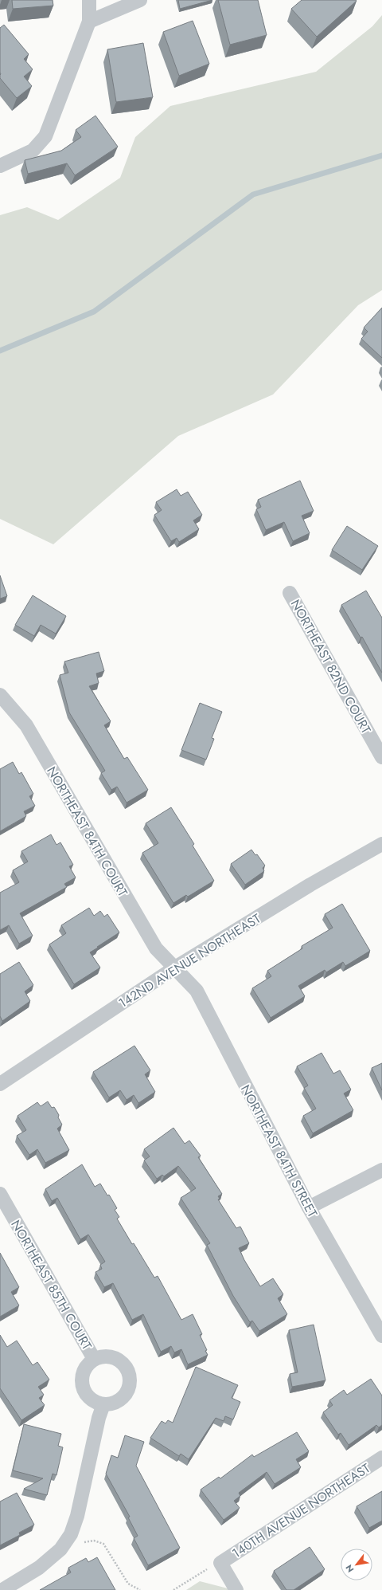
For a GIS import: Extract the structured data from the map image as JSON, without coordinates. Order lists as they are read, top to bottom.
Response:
{
  "streets": {
    "street": [
      "NORTHEAST 82ND COURT",
      "NORTHEAST 84TH COURT",
      "142ND AVENUE NORTHEAST",
      "NORTHEAST 84TH STREET",
      "NORTHEAST 85TH COURT",
      "140TH AVENUE NORTHEAST"
    ]
  },
  "crossings": [
    ["NORTHEAST 84TH COURT", "142ND AVENUE NORTHEAST"],
    ["NORTHEAST 84TH COURT", "NORTHEAST 84TH STREET"],
    ["142ND AVENUE NORTHEAST", "NORTHEAST 84TH STREET"]
  ],
  "north": "bottom left"
}
